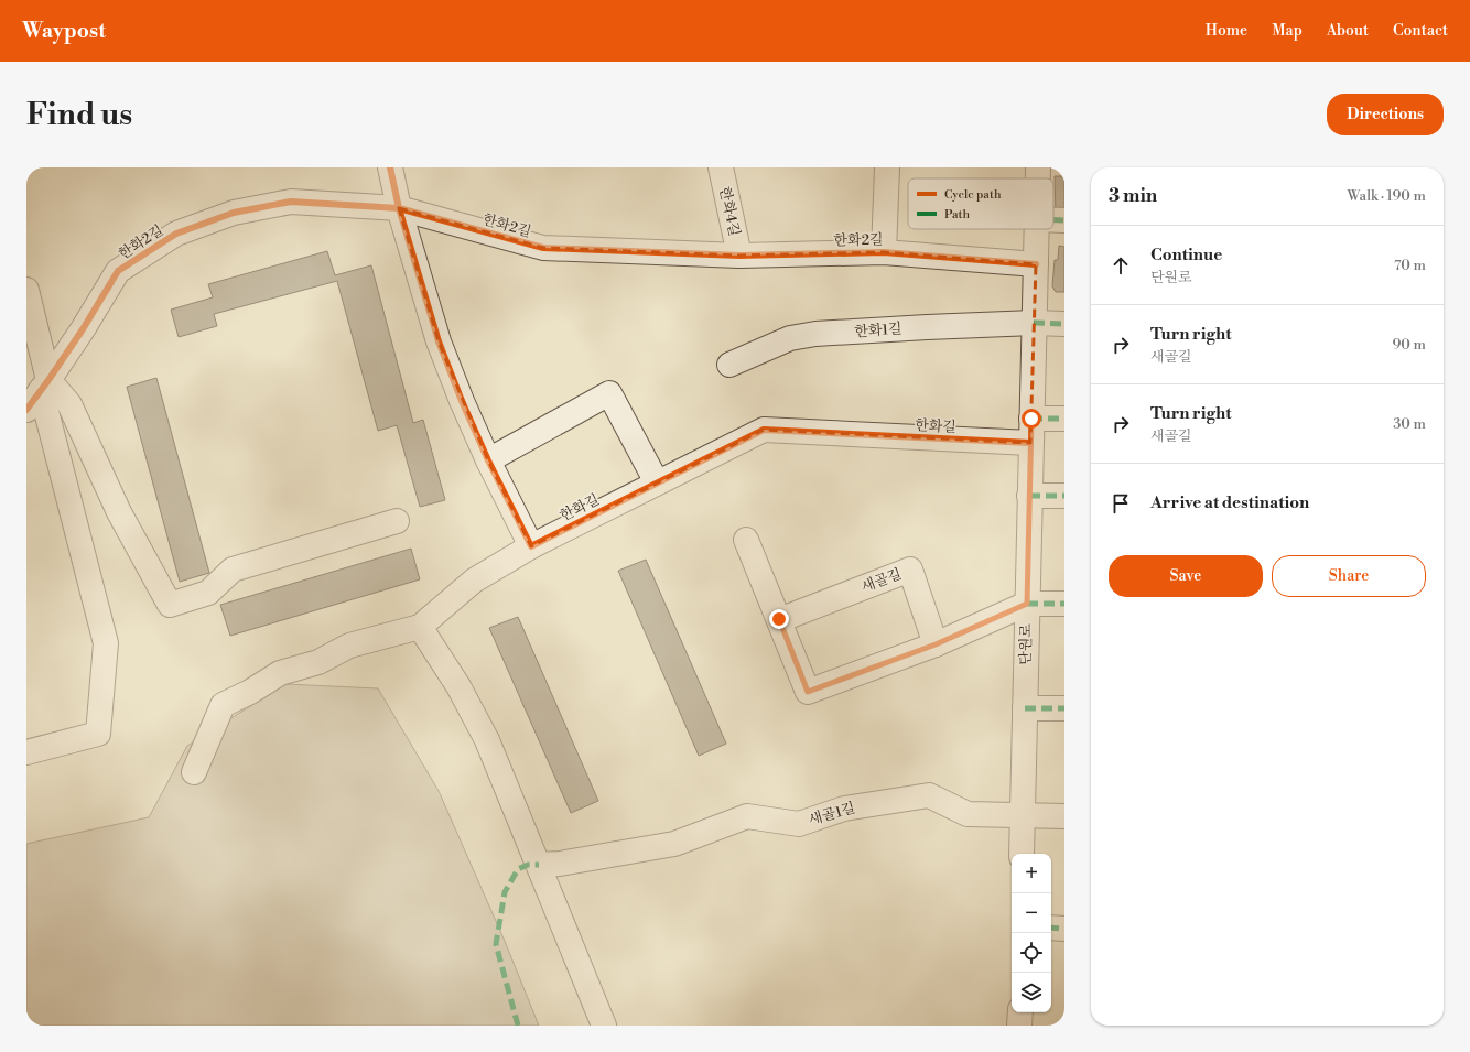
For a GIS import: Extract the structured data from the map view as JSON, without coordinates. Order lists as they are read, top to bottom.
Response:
{
  "streets": {
    "street": [
      "한화4길",
      "한화2길",
      "한화1길",
      "한화길",
      "새골길",
      "단원로",
      "새골1길"
    ]
  },
  "crossings": [
    ["한화4길", "한화2길"],
    ["한화2길", "단원로"],
    ["한화1길", "단원로"],
    ["한화길", "단원로"],
    ["단원로", "새골1길"]
  ],
  "legend": ["Cycle path", "Path"],
  "page": {
    "header": "Waypost",
    "nav": [
      "Home",
      "Map",
      "About",
      "Contact"
    ],
    "buttons": [
      "Directions",
      ["Save", "Share"]
    ],
    "title": "Find us",
    "heading": ["3 min", "Walk · 190 m"],
    "list": [
      ["Continue", "단원로", "70 m"],
      ["Turn right", "새골길", "90 m"],
      ["Turn right", "새골길", "30 m"],
      "Arrive at destination"
    ],
    "map_buttons": ["+", "−"]
  }
}
